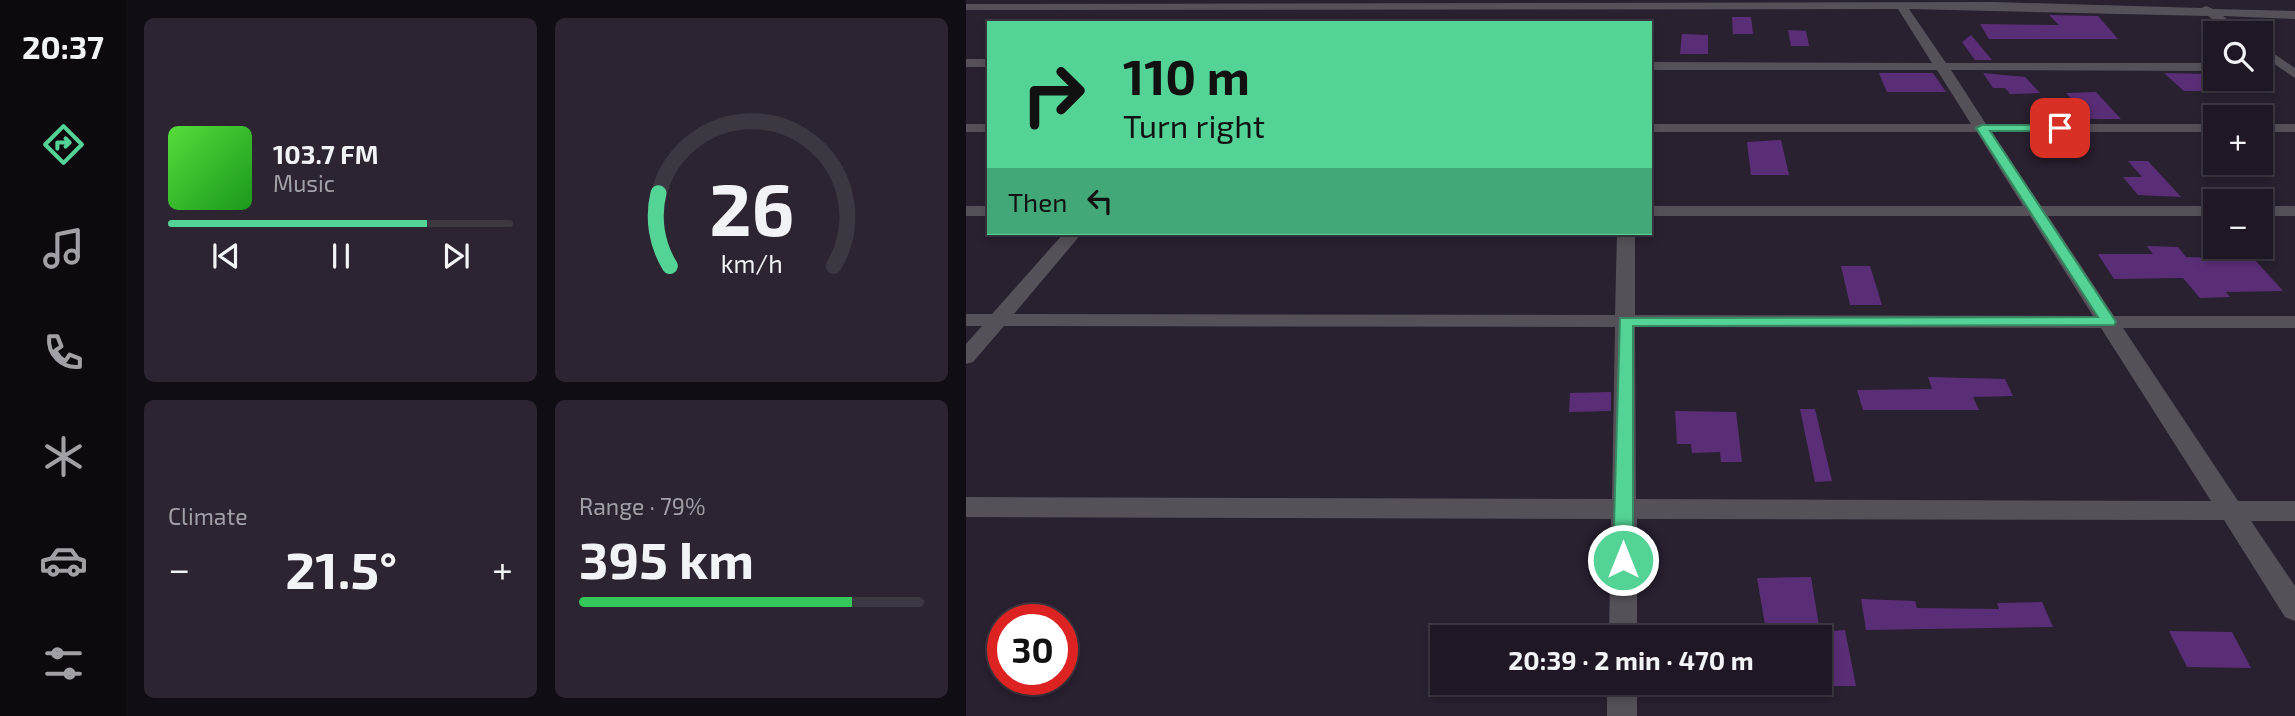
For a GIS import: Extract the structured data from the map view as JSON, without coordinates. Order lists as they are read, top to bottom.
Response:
{
  "page": {
    "tabs": "20:37",
    "map_buttons": ["+", "−"],
    "turn": ["110 m", "Turn right"],
    "song": ["103.7 FM", "Music"],
    "then": "Then",
    "tile": [
      "Climate",
      ["Range · 79%", "395 km"]
    ],
    "heat": ["−", "21.5°", "+"],
    "limit": "30",
    "trip": "20:39 · 2 min · 470 m",
    "gauge": ["26", "km/h"]
  }
}
